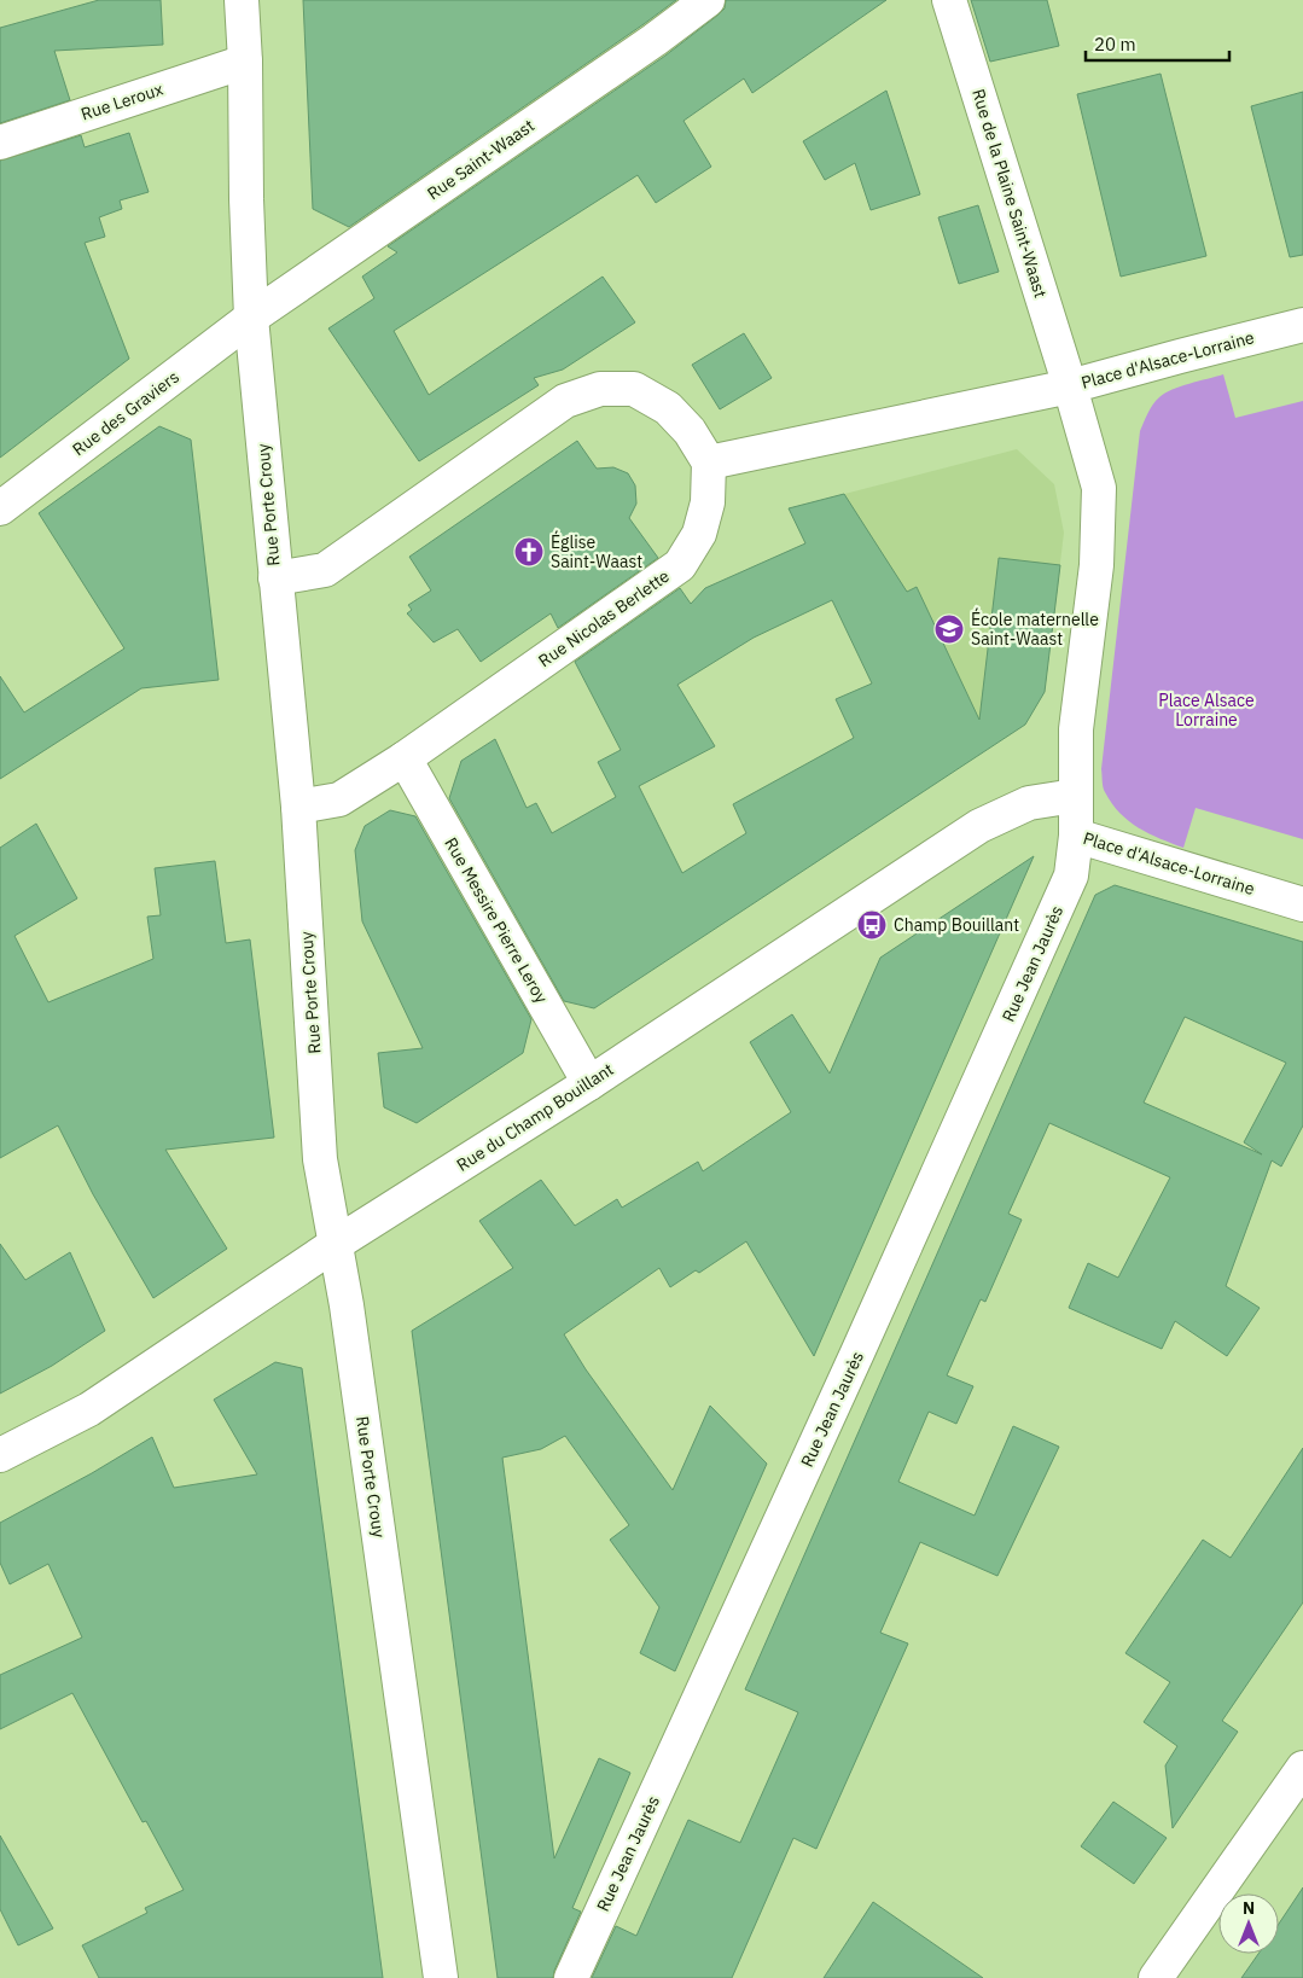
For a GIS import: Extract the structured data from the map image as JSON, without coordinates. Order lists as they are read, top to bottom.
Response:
{
  "streets": {
    "street": [
      "Rue Leroux",
      "Rue Saint-Waast",
      "Rue de la Plaine Saint-Waast",
      "Place d'Alsace-Lorraine",
      "Rue des Graviers",
      "Rue Porte Crouy",
      "Rue Nicolas Berlette",
      "Rue Messire Pierre Leroy",
      "Rue Jean Jaurès",
      "Rue du Champ Bouillant"
    ]
  },
  "crossings": [
    ["Rue Leroux", "Rue Porte Crouy"],
    ["Rue Saint-Waast", "Rue des Graviers"],
    ["Rue Saint-Waast", "Rue Porte Crouy"],
    ["Rue de la Plaine Saint-Waast", "Place d'Alsace-Lorraine"],
    ["Place d'Alsace-Lorraine", "Rue Jean Jaurès"],
    ["Place d'Alsace-Lorraine", "Rue du Champ Bouillant"],
    ["Rue des Graviers", "Rue Porte Crouy"],
    ["Rue Porte Crouy", "Rue Nicolas Berlette"],
    ["Rue Porte Crouy", "Rue du Champ Bouillant"],
    ["Rue Nicolas Berlette", "Rue Messire Pierre Leroy"],
    ["Rue Messire Pierre Leroy", "Rue du Champ Bouillant"]
  ],
  "parks": ["Place Alsace Lorraine"],
  "places": {
    "church": ["Église Saint-Waast"],
    "school or university": ["École maternelle Saint-Waast"],
    "bus stop": ["Champ Bouillant"]
  },
  "scale_bar": "20 m",
  "north": "top"
}
